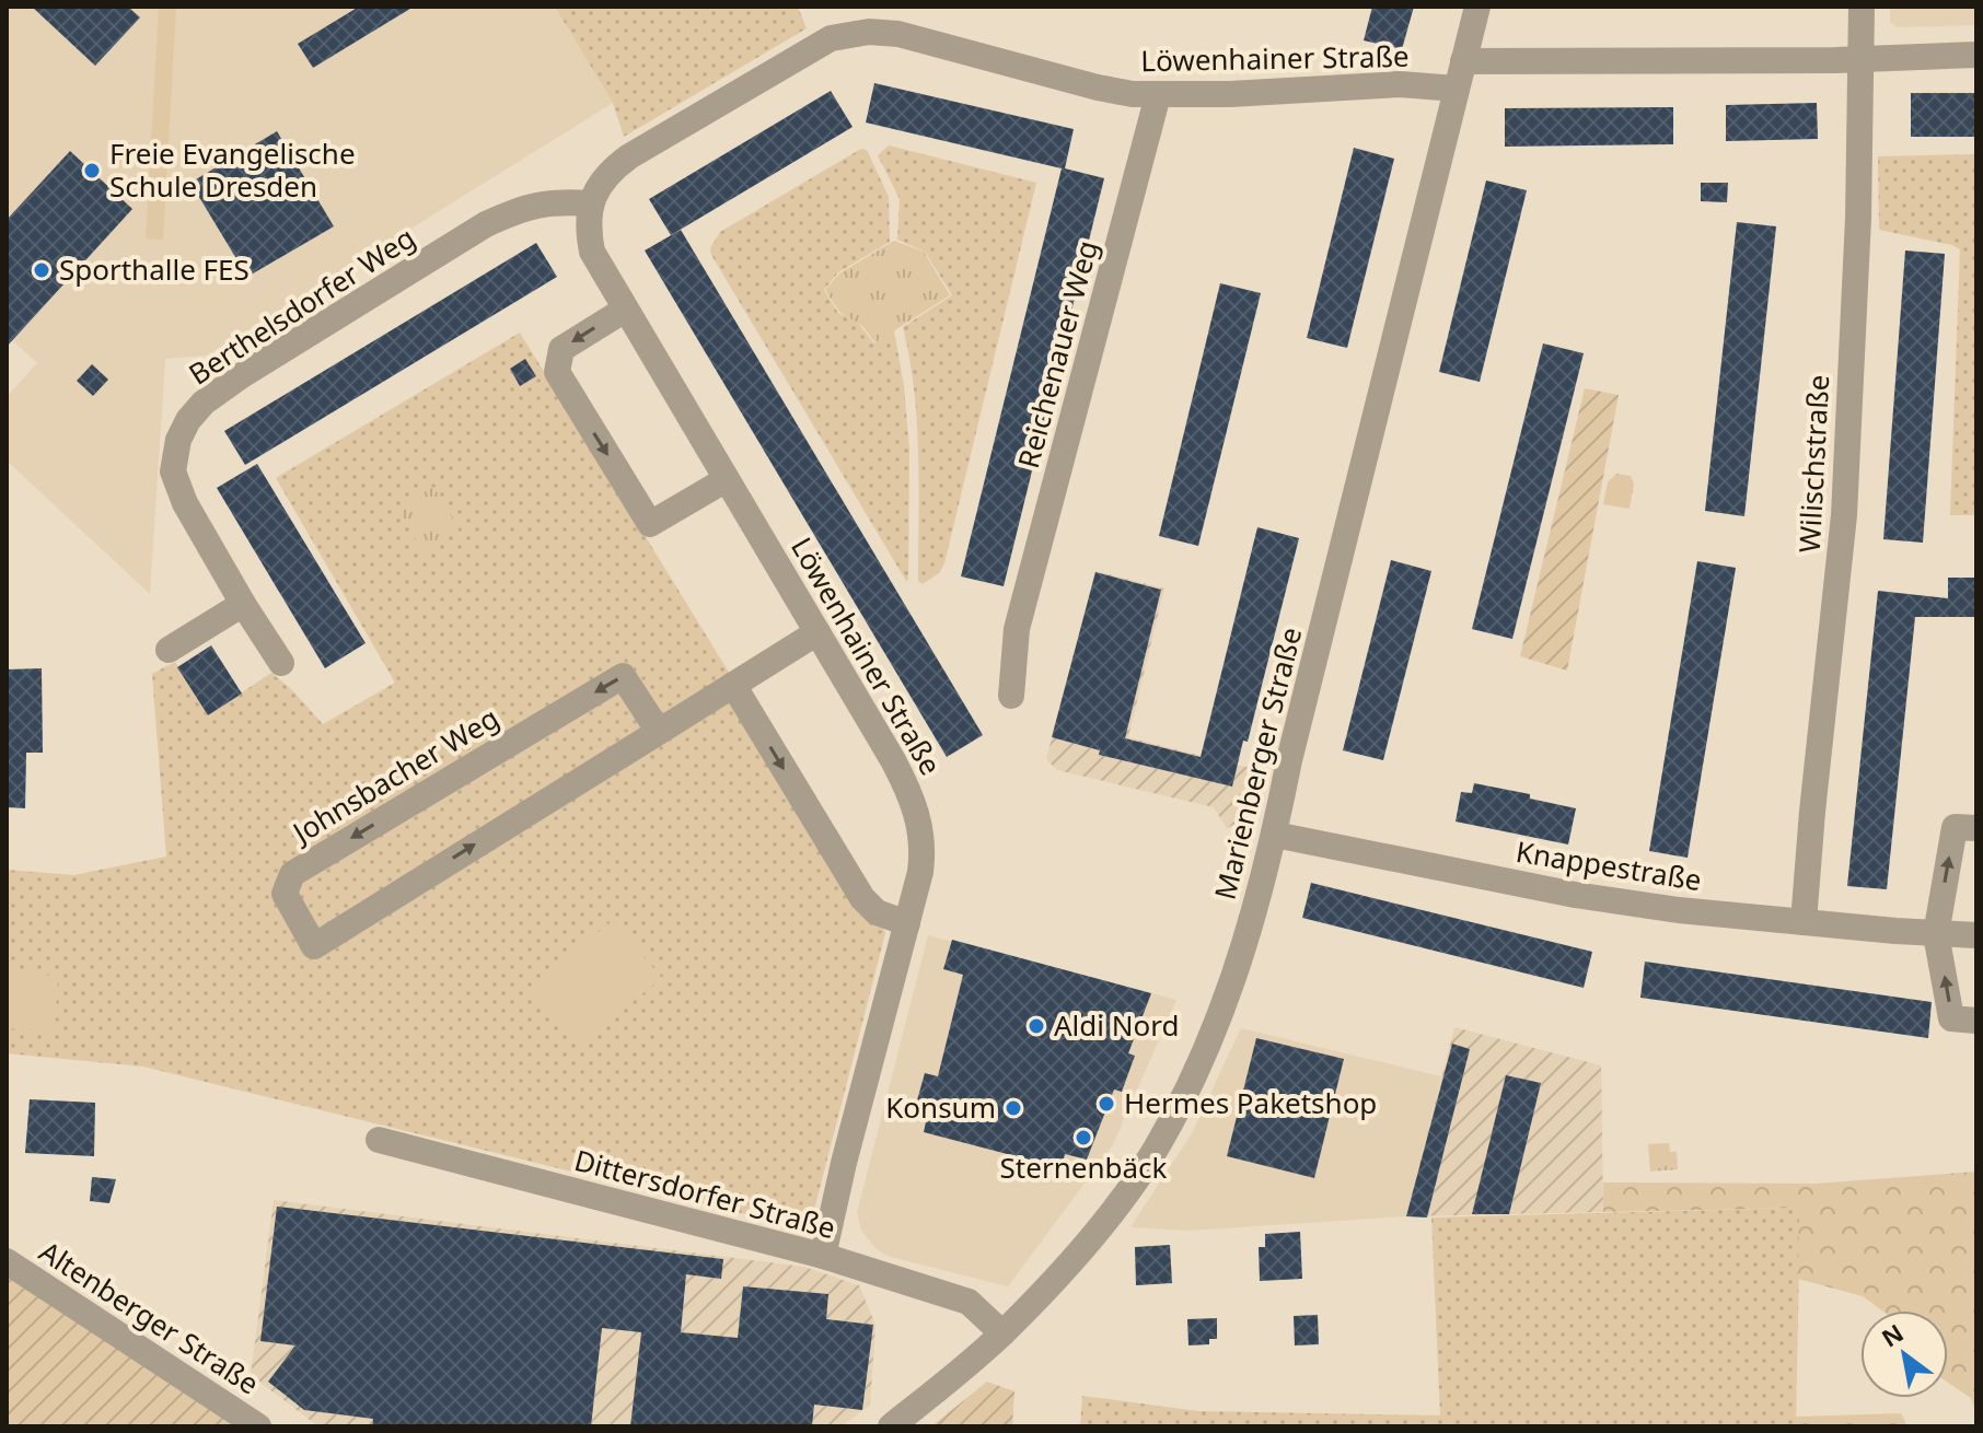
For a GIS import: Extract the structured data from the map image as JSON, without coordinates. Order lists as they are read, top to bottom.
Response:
{
  "streets": {
    "street": [
      "Löwenhainer Straße",
      "Berthelsdorfer Weg",
      "Reichenauer Weg",
      "Wilischstraße",
      "Marienberger Straße",
      "Johnsbacher Weg",
      "Knappestraße",
      "Dittersdorfer Straße",
      "Altenberger Straße"
    ]
  },
  "crossings": [
    ["Löwenhainer Straße", "Berthelsdorfer Weg"],
    ["Löwenhainer Straße", "Reichenauer Weg"],
    ["Löwenhainer Straße", "Marienberger Straße"],
    ["Löwenhainer Straße", "Johnsbacher Weg"],
    ["Löwenhainer Straße", "Dittersdorfer Straße"],
    ["Wilischstraße", "Knappestraße"],
    ["Marienberger Straße", "Knappestraße"],
    ["Marienberger Straße", "Dittersdorfer Straße"]
  ],
  "places": [
    "Freie Evangelische Schule Dresden",
    "Sporthalle FES",
    "Aldi Nord",
    "Hermes Paketshop",
    "Konsum",
    "Sternenbäck"
  ],
  "north": "top left"
}
